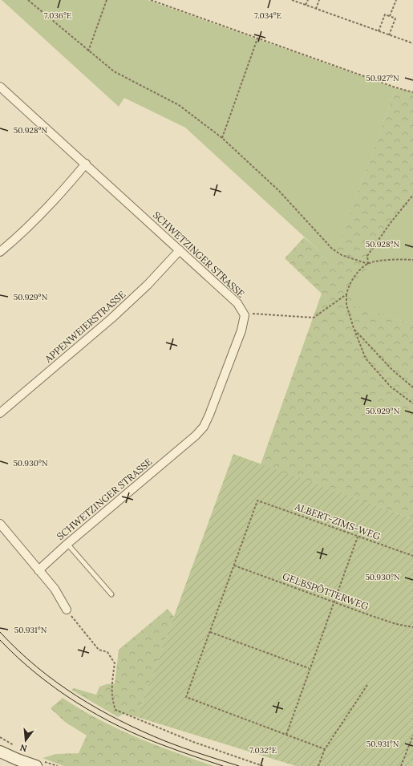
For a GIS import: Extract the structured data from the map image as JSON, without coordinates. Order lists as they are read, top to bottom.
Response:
{
  "streets": {
    "street": ["SCHWETZINGER STRASSE", "APPENWEIERSTRASSE"],
    "path": ["ALBERT-ZIMS-WEG", "GELBSPÖTTERWEG"]
  },
  "crossings": [
    ["SCHWETZINGER STRASSE", "APPENWEIERSTRASSE"],
    ["ALBERT-ZIMS-WEG", "GELBSPÖTTERWEG"]
  ],
  "north": "bottom",
  "coordinates": [
    "7.036°E",
    "7.034°E",
    "50.927°N",
    "50.928°N",
    "50.929°N",
    "50.930°N",
    "50.931°N",
    "7.032°E"
  ]
}
